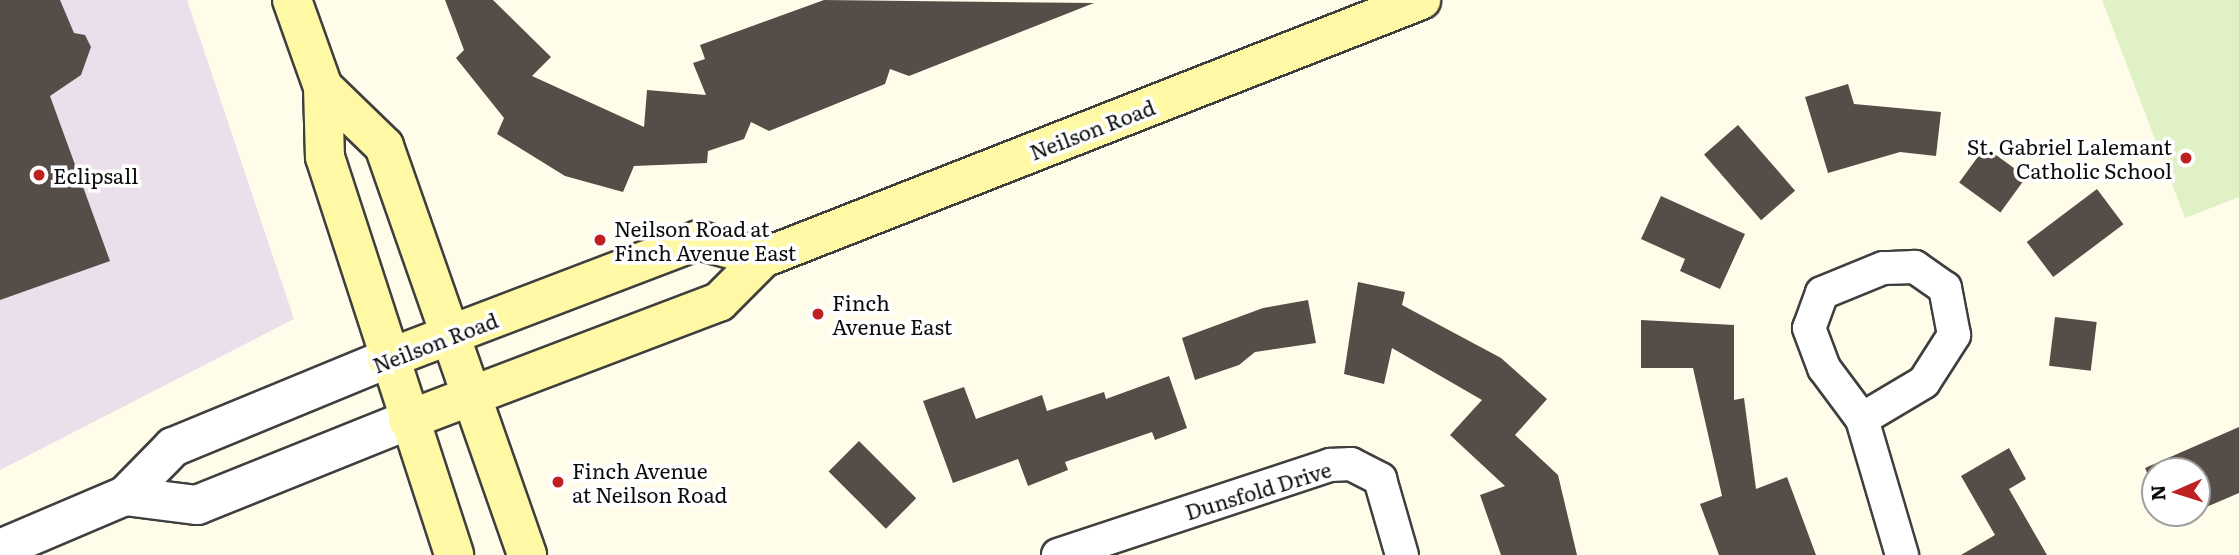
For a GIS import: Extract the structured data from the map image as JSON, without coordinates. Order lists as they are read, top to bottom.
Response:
{
  "streets": {
    "main road": ["Neilson Road"],
    "street": ["Dunsfold Drive"]
  },
  "places": [
    "St. Gabriel Lalemant Catholic School",
    "Eclipsall",
    "Neilson Road at Finch Avenue East",
    "Finch Avenue East",
    "Finch Avenue at Neilson Road"
  ],
  "north": "left"
}
